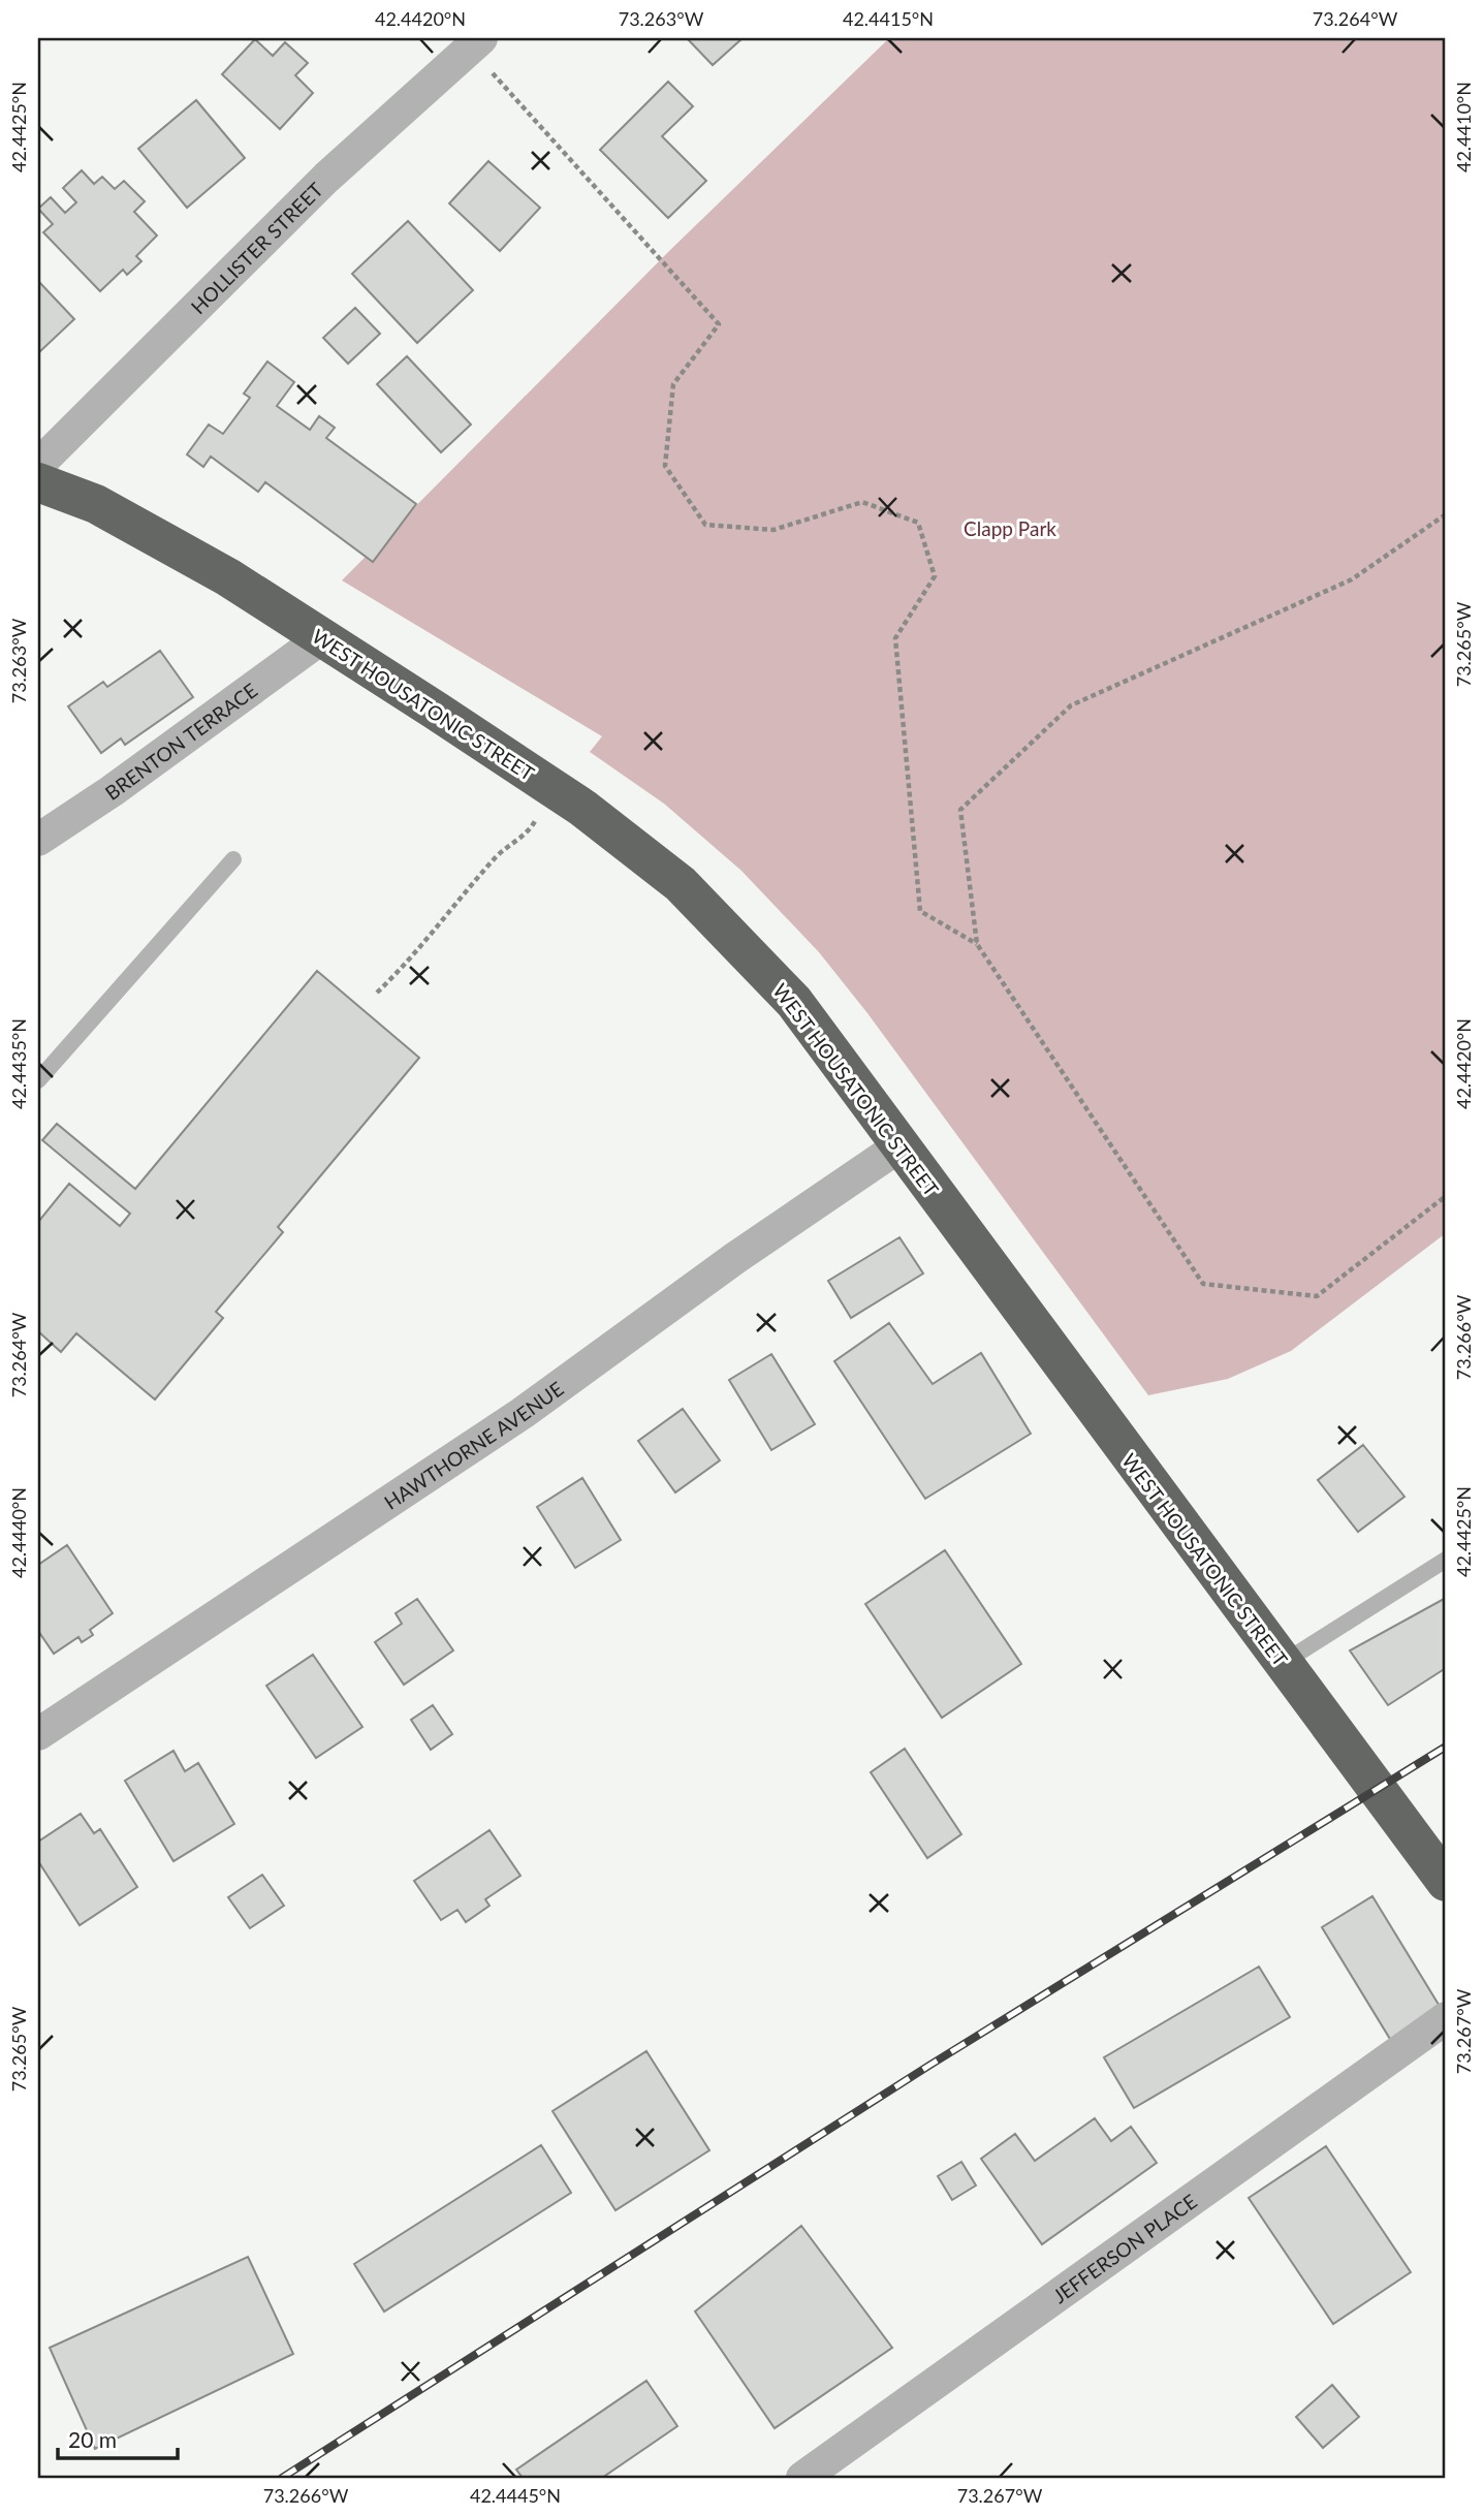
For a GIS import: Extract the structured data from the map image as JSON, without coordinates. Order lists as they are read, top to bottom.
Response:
{
  "streets": {
    "highway": ["WEST HOUSATONIC STREET"],
    "street": [
      "HOLLISTER STREET",
      "BRENTON TERRACE",
      "HAWTHORNE AVENUE",
      "JEFFERSON PLACE"
    ]
  },
  "crossings": [
    ["WEST HOUSATONIC STREET", "BRENTON TERRACE"],
    ["WEST HOUSATONIC STREET", "HAWTHORNE AVENUE"]
  ],
  "parks": ["Clapp Park"],
  "scale_bar": "20 m",
  "coordinates": [
    "42.4420°N",
    "73.263°W",
    "42.4415°N",
    "73.264°W",
    "42.4410°N",
    "42.4425°N",
    "73.265°W",
    "42.4435°N",
    "73.266°W",
    "42.4440°N",
    "73.267°W",
    "42.4445°N"
  ]
}
